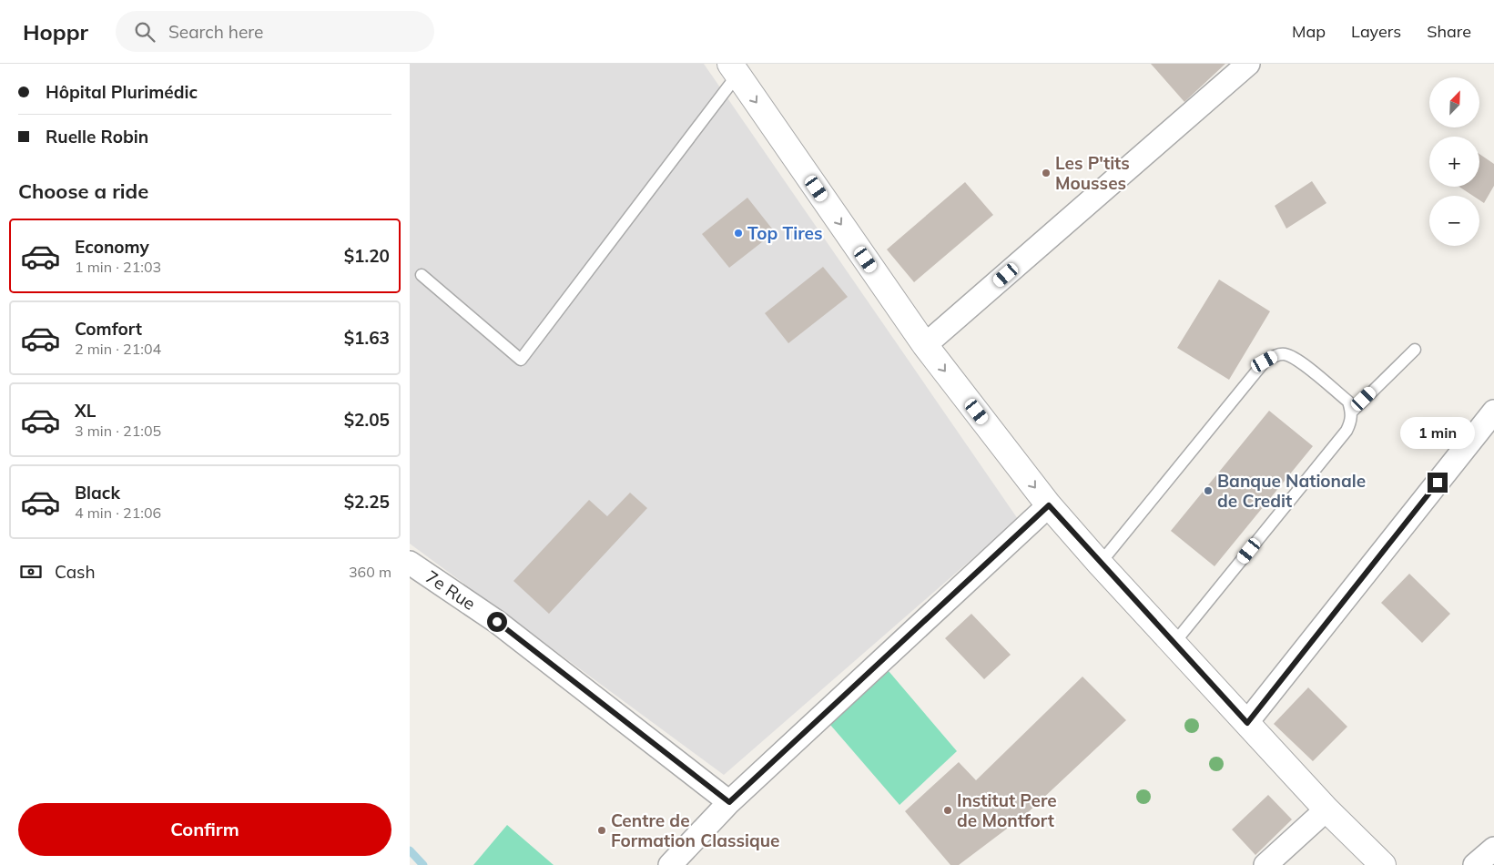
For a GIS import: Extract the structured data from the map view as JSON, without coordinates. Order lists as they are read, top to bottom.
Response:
{
  "streets": {
    "street": ["7e Rue"]
  },
  "places": [
    "Les P'tits Mousses",
    "Top Tires",
    "Banque Nationale de Credit",
    "Institut Pere de Montfort",
    "Centre de Formation Classique"
  ],
  "north": "top right",
  "page": {
    "header": "Hoppr",
    "search": "Search here",
    "nav": ["Map", "Layers", "Share"],
    "banner": ["Hôpital Plurimédic", "Ruelle Robin"],
    "map_buttons": ["+", "−"],
    "heading": "Choose a ride",
    "list": [
      {
        "name": "Economy",
        "note": "1 min · 21:03",
        "value": "$1.20"
      },
      {
        "name": "Comfort",
        "note": "2 min · 21:04",
        "value": "$1.63"
      },
      {
        "name": "XL",
        "note": "3 min · 21:05",
        "value": "$2.05"
      },
      {
        "name": "Black",
        "note": "4 min · 21:06",
        "value": "$2.25"
      }
    ],
    "bubble": "1 min",
    "pay": ["Cash", "360 m"],
    "buttons": "Confirm"
  }
}
